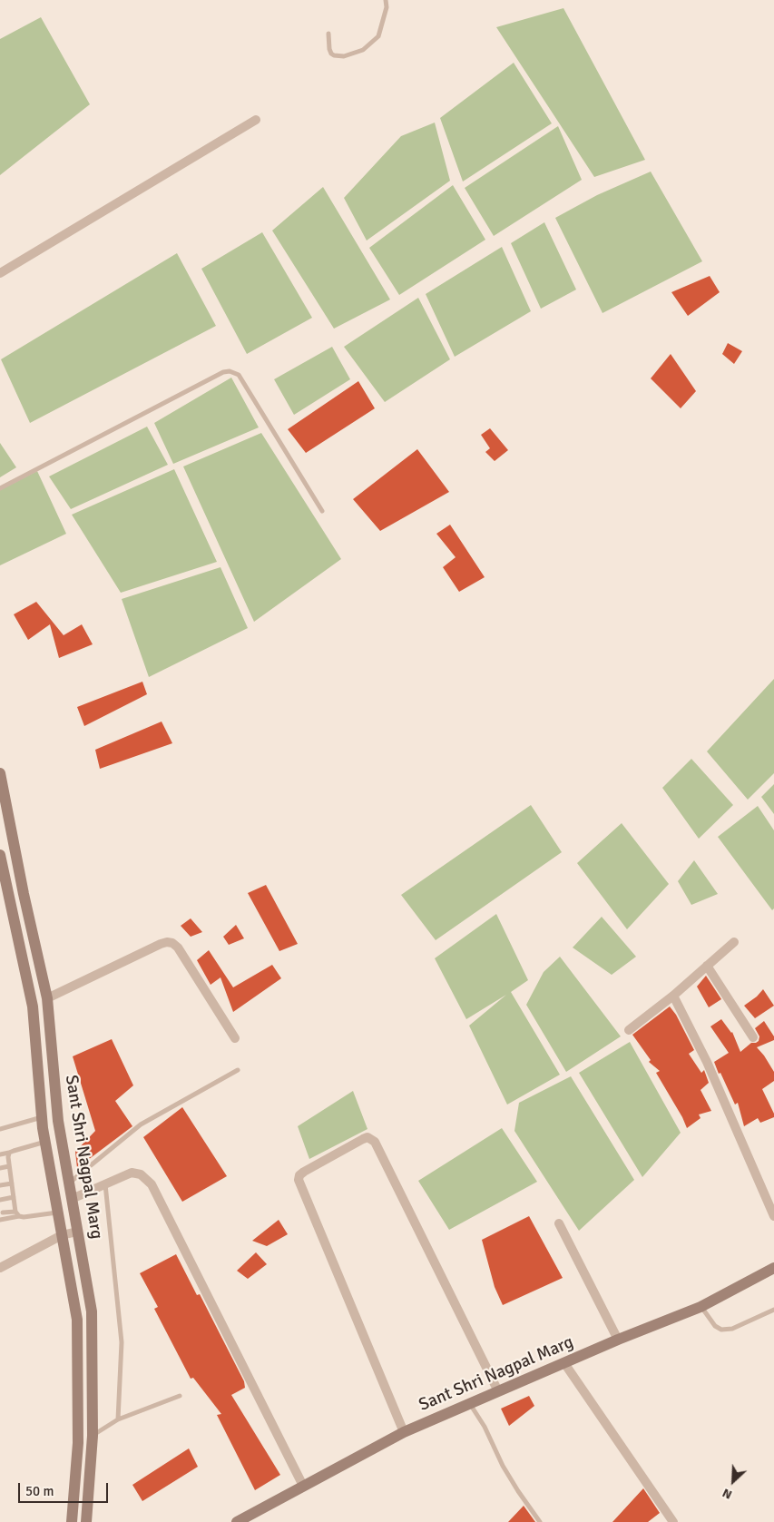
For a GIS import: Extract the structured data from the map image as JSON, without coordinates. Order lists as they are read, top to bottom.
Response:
{
  "streets": {
    "street": ["Sant Shri Nagpal Marg"]
  },
  "scale_bar": "50 m",
  "north": "bottom left"
}
